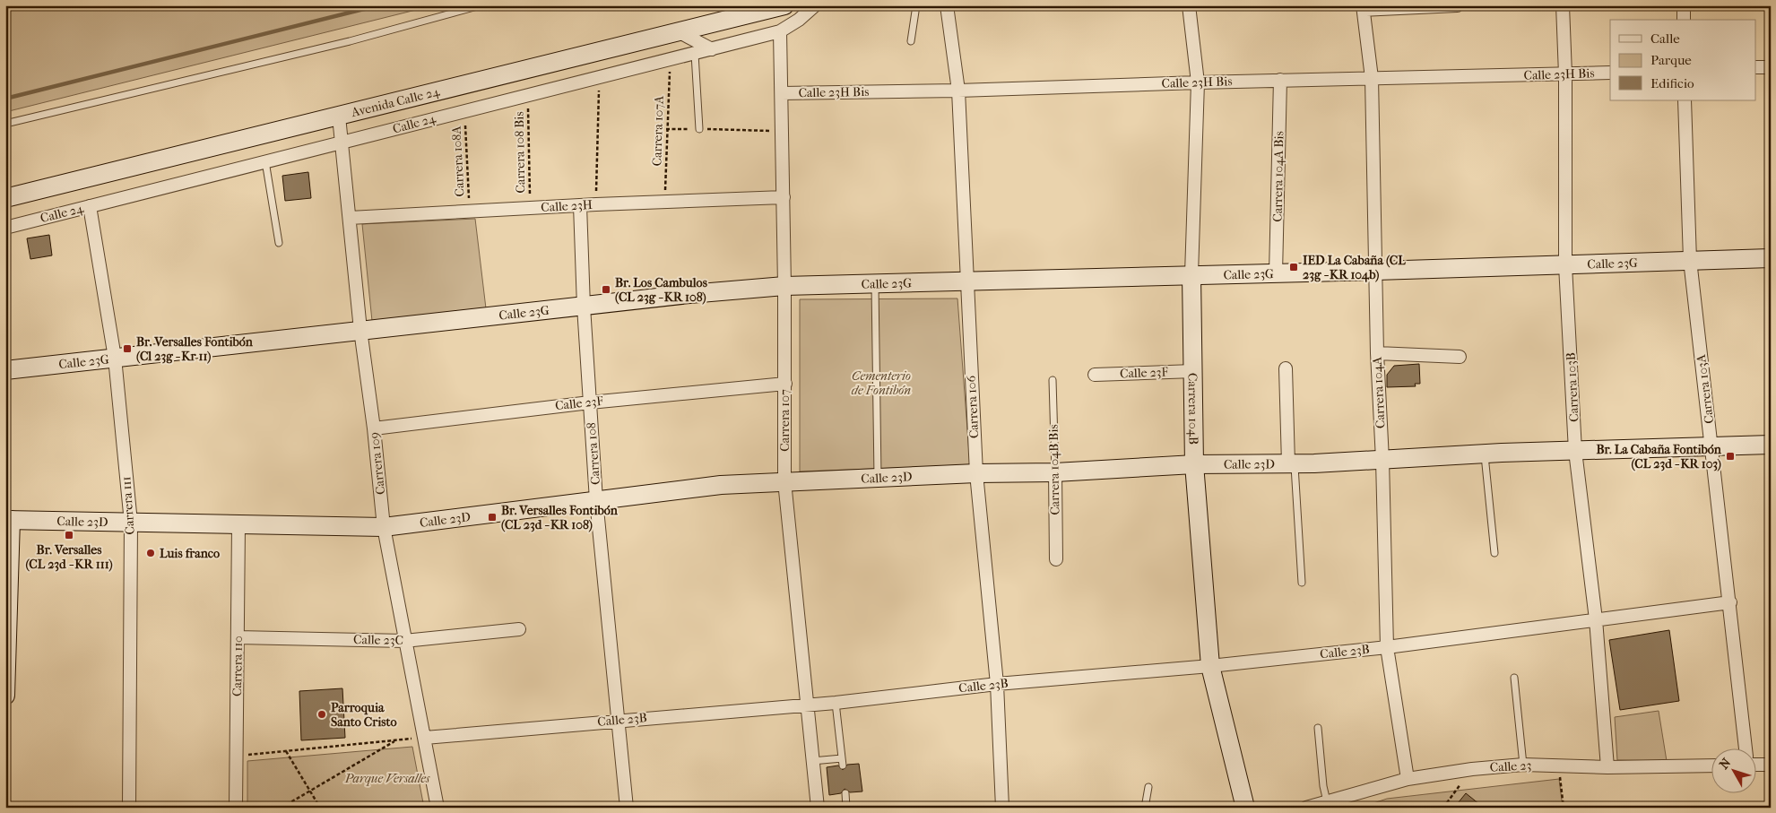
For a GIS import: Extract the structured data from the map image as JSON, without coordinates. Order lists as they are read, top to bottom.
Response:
{
  "streets": {
    "street": [
      "Calle 23H Bis",
      "Avenida Calle 24",
      "Calle 24",
      "Carrera 104A Bis",
      "Calle 23H",
      "Calle 23G",
      "Calle 23F",
      "Carrera 103B",
      "Carrera 103A",
      "Carrera 104A",
      "Carrera 106",
      "Carrera 104B",
      "Carrera 107",
      "Carrera 108",
      "Carrera 109",
      "Calle 23D",
      "Carrera 104B Bis",
      "Carrera 111",
      "Calle 23C",
      "Calle 23B",
      "Carrera 110",
      "Calle 23"
    ],
    "path": ["Carrera 107A", "Carrera 108 Bis", "Carrera 108A"]
  },
  "crossings": [
    ["Calle 23H Bis", "Carrera 104A Bis"],
    ["Calle 23H Bis", "Carrera 103B"],
    ["Calle 23H Bis", "Carrera 104A"],
    ["Calle 23H Bis", "Carrera 106"],
    ["Calle 23H Bis", "Carrera 104B"],
    ["Calle 23H Bis", "Carrera 107"],
    ["Avenida Calle 24", "Carrera 109"],
    ["Calle 24", "Carrera 107A"],
    ["Calle 24", "Carrera 108 Bis"],
    ["Calle 24", "Carrera 108A"],
    ["Calle 24", "Carrera 107"],
    ["Calle 24", "Carrera 109"],
    ["Calle 24", "Carrera 111"],
    ["Carrera 107A", "Calle 23H"],
    ["Carrera 108 Bis", "Calle 23H"],
    ["Carrera 108A", "Calle 23H"],
    ["Carrera 104A Bis", "Calle 23G"],
    ["Calle 23H", "Carrera 107"],
    ["Calle 23H", "Carrera 108"],
    ["Calle 23H", "Carrera 109"],
    ["Calle 23G", "Carrera 103B"],
    ["Calle 23G", "Carrera 103A"],
    ["Calle 23G", "Carrera 104A"],
    ["Calle 23G", "Carrera 106"],
    ["Calle 23G", "Carrera 104B"],
    ["Calle 23G", "Carrera 107"],
    ["Calle 23G", "Carrera 108"],
    ["Calle 23G", "Carrera 109"],
    ["Calle 23G", "Carrera 111"],
    ["Calle 23F", "Carrera 104B"],
    ["Calle 23F", "Carrera 107"],
    ["Calle 23F", "Carrera 108"],
    ["Calle 23F", "Carrera 109"],
    ["Carrera 103B", "Calle 23D"],
    ["Carrera 103B", "Calle 23B"],
    ["Carrera 103B", "Calle 23"],
    ["Carrera 103A", "Calle 23D"],
    ["Carrera 103A", "Calle 23B"],
    ["Carrera 104A", "Calle 23D"],
    ["Carrera 104A", "Calle 23B"],
    ["Carrera 104A", "Calle 23"],
    ["Carrera 106", "Calle 23D"],
    ["Carrera 106", "Calle 23B"],
    ["Carrera 104B", "Calle 23D"],
    ["Carrera 104B", "Calle 23B"],
    ["Carrera 107", "Calle 23D"],
    ["Carrera 107", "Calle 23B"],
    ["Carrera 108", "Calle 23D"],
    ["Carrera 108", "Calle 23B"],
    ["Carrera 109", "Calle 23D"],
    ["Carrera 109", "Calle 23C"],
    ["Carrera 109", "Calle 23B"],
    ["Calle 23D", "Carrera 104B Bis"],
    ["Calle 23D", "Carrera 111"],
    ["Calle 23D", "Carrera 110"],
    ["Calle 23C", "Carrera 110"]
  ],
  "parks": ["Cementerio de Fontibón", "Parque Versalles"],
  "places": {
    "transit": [
      "IED La Cabaña (CL 23g - KR 104b)",
      "Br. Los Cambulos (CL 23g - KR 108)",
      "Br. Versalles Fontibón (Cl 23g - Kr 11)",
      "Br. La Cabaña Fontibón (CL 23d - KR 103)",
      "Br. Versalles Fontibón (CL 23d - KR 108)",
      "Br. Versalles (CL 23d - KR 111)"
    ],
    "other": ["Luis franco", "Parroquia Santo Cristo"]
  },
  "legend": ["Calle", "Parque", "Edificio"],
  "north": "top left"
}
